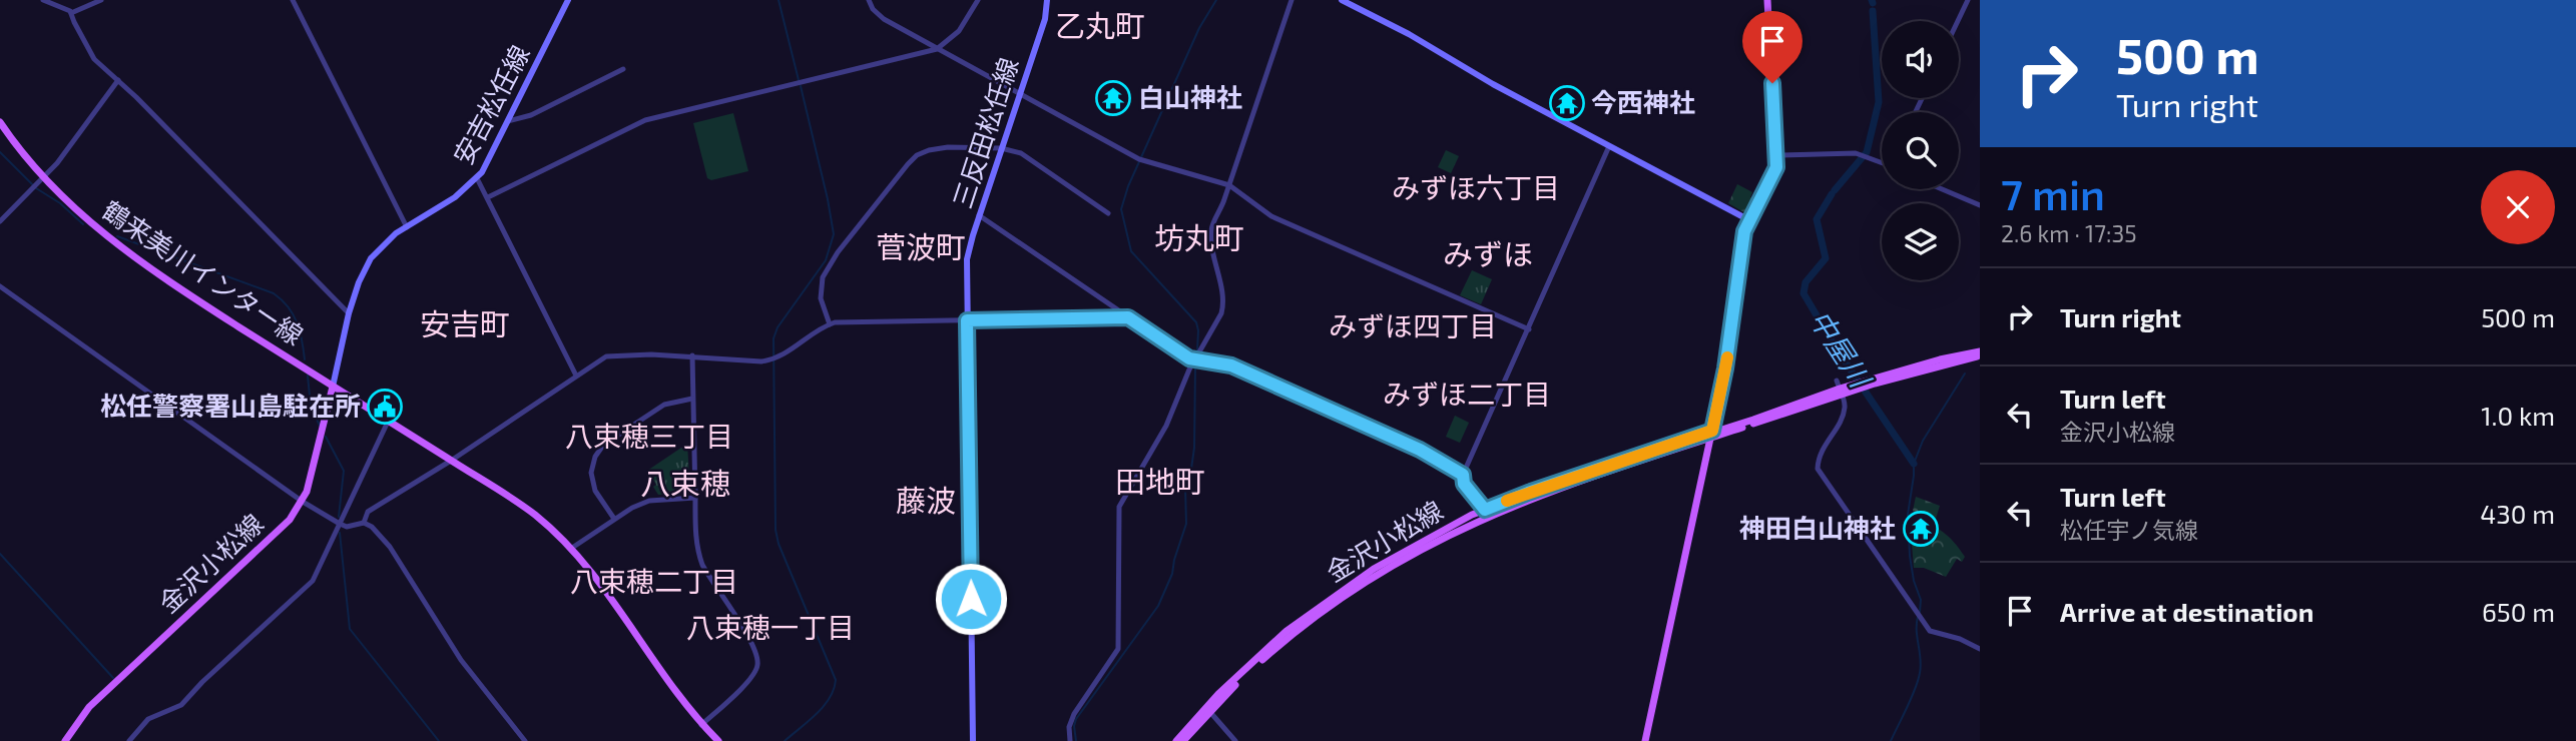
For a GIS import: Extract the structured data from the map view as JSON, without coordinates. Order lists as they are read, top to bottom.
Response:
{
  "streets": {
    "main road": [
      "安吉松任線",
      "三反田松任線",
      "鶴来美川インター線",
      "金沢小松線"
    ]
  },
  "crossings": [
    ["安吉松任線", "鶴来美川インター線"],
    ["安吉松任線", "金沢小松線"],
    ["鶴来美川インター線", "金沢小松線"]
  ],
  "districts": [
    "乙丸町",
    "みずほ六丁目",
    "坊丸町",
    "菅波町",
    "みずほ",
    "安吉町",
    "みずほ四丁目",
    "みずほ二丁目",
    "八束穂三丁目",
    "田地町",
    "八束穂",
    "藤波",
    "八束穂二丁目",
    "八束穂一丁目"
  ],
  "water": ["中屋川"],
  "places": {
    "temple": ["白山神社", "今西神社", "神田白山神社"],
    "public building": ["松任警察署山島駐在所"]
  },
  "page": {
    "turn": ["500 m", "Turn right"],
    "heading": ["7 min", "2.6 km · 17:35"],
    "list": [
      {
        "name": "Turn right",
        "value": "500 m"
      },
      {
        "name": "Turn left",
        "note": "金沢小松線",
        "value": "1.0 km"
      },
      {
        "name": "Turn left",
        "note": "松任宇ノ気線",
        "value": "430 m"
      },
      {
        "name": "Arrive at destination",
        "value": "650 m"
      }
    ]
  }
}
